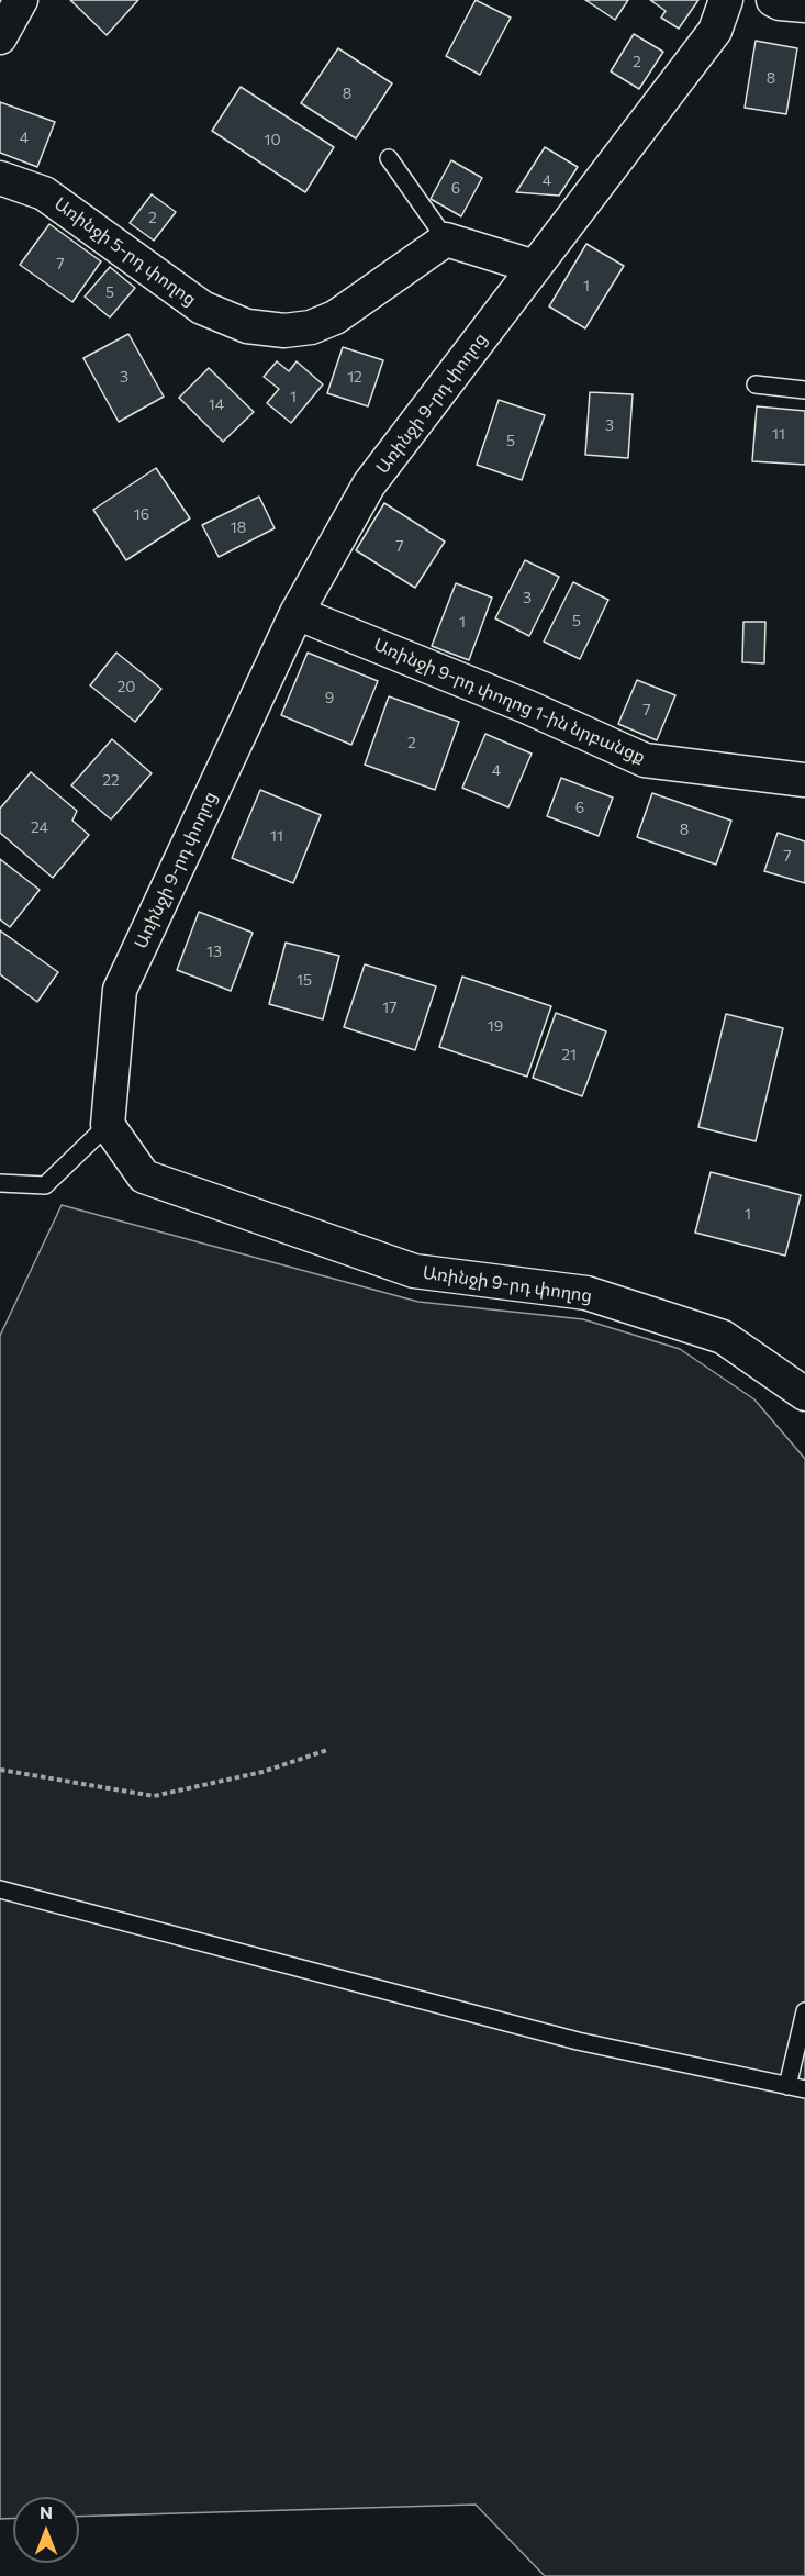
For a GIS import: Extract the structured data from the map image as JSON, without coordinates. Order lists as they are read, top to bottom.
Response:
{
  "streets": {
    "street": ["Առինջի 5-րդ փողոց", "Առինջի 9-րդ փողոց", "Առինջի 9-րդ փողոց 1-ին նրբանցք"]
  },
  "crossings": [
    ["Առինջի 9-րդ փողոց", "Առինջի 9-րդ փողոց 1-ին նրբանցք"]
  ],
  "house_numbers": [
    "2",
    "8",
    "8",
    "4",
    "10",
    "4",
    "6",
    "2",
    "7",
    "1",
    "5",
    "3",
    "12",
    "1",
    "14",
    "3",
    "11",
    "5",
    "16",
    "18",
    "7",
    "3",
    "5",
    "1",
    "20",
    "9",
    "7",
    "2",
    "4",
    "22",
    "6",
    "24",
    "8",
    "11",
    "7",
    "13",
    "15",
    "17",
    "19",
    "21",
    "1"
  ],
  "north": "top"
}
